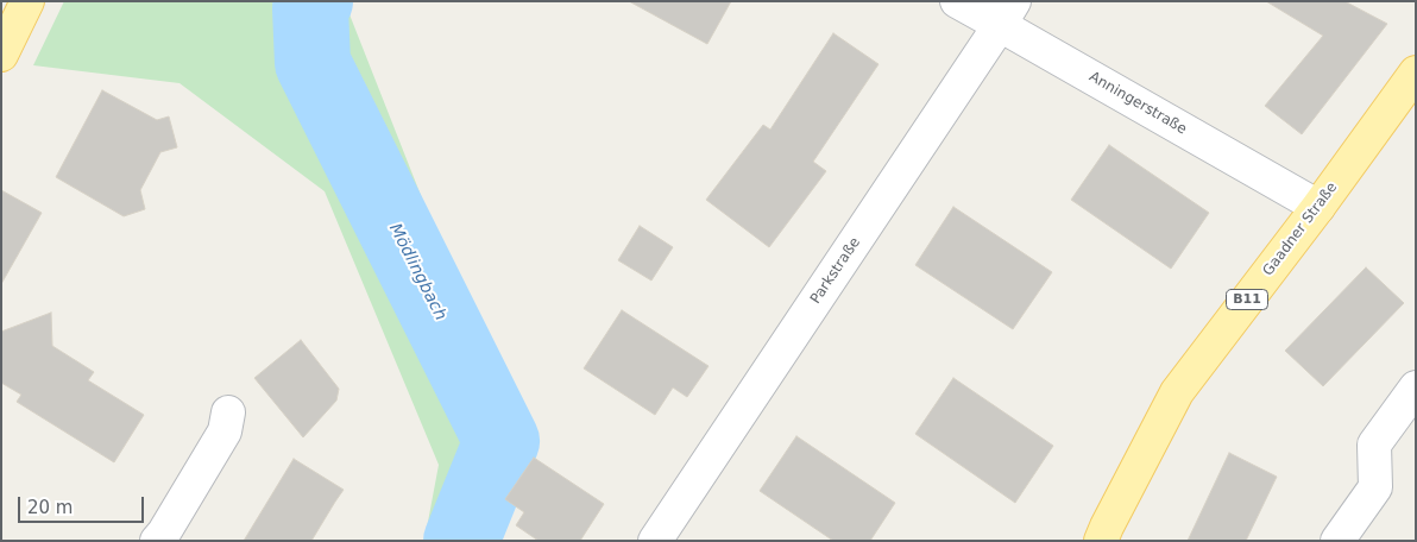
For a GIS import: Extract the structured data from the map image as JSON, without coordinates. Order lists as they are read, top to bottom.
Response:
{
  "streets": {
    "main road": ["Gaadner Straße", "B11"],
    "street": ["Anningerstraße", "Parkstraße"]
  },
  "crossings": [
    ["Anningerstraße", "Gaadner Straße"],
    ["Anningerstraße", "Parkstraße"]
  ],
  "water": ["Mödlingbach"],
  "scale_bar": "20 m"
}
